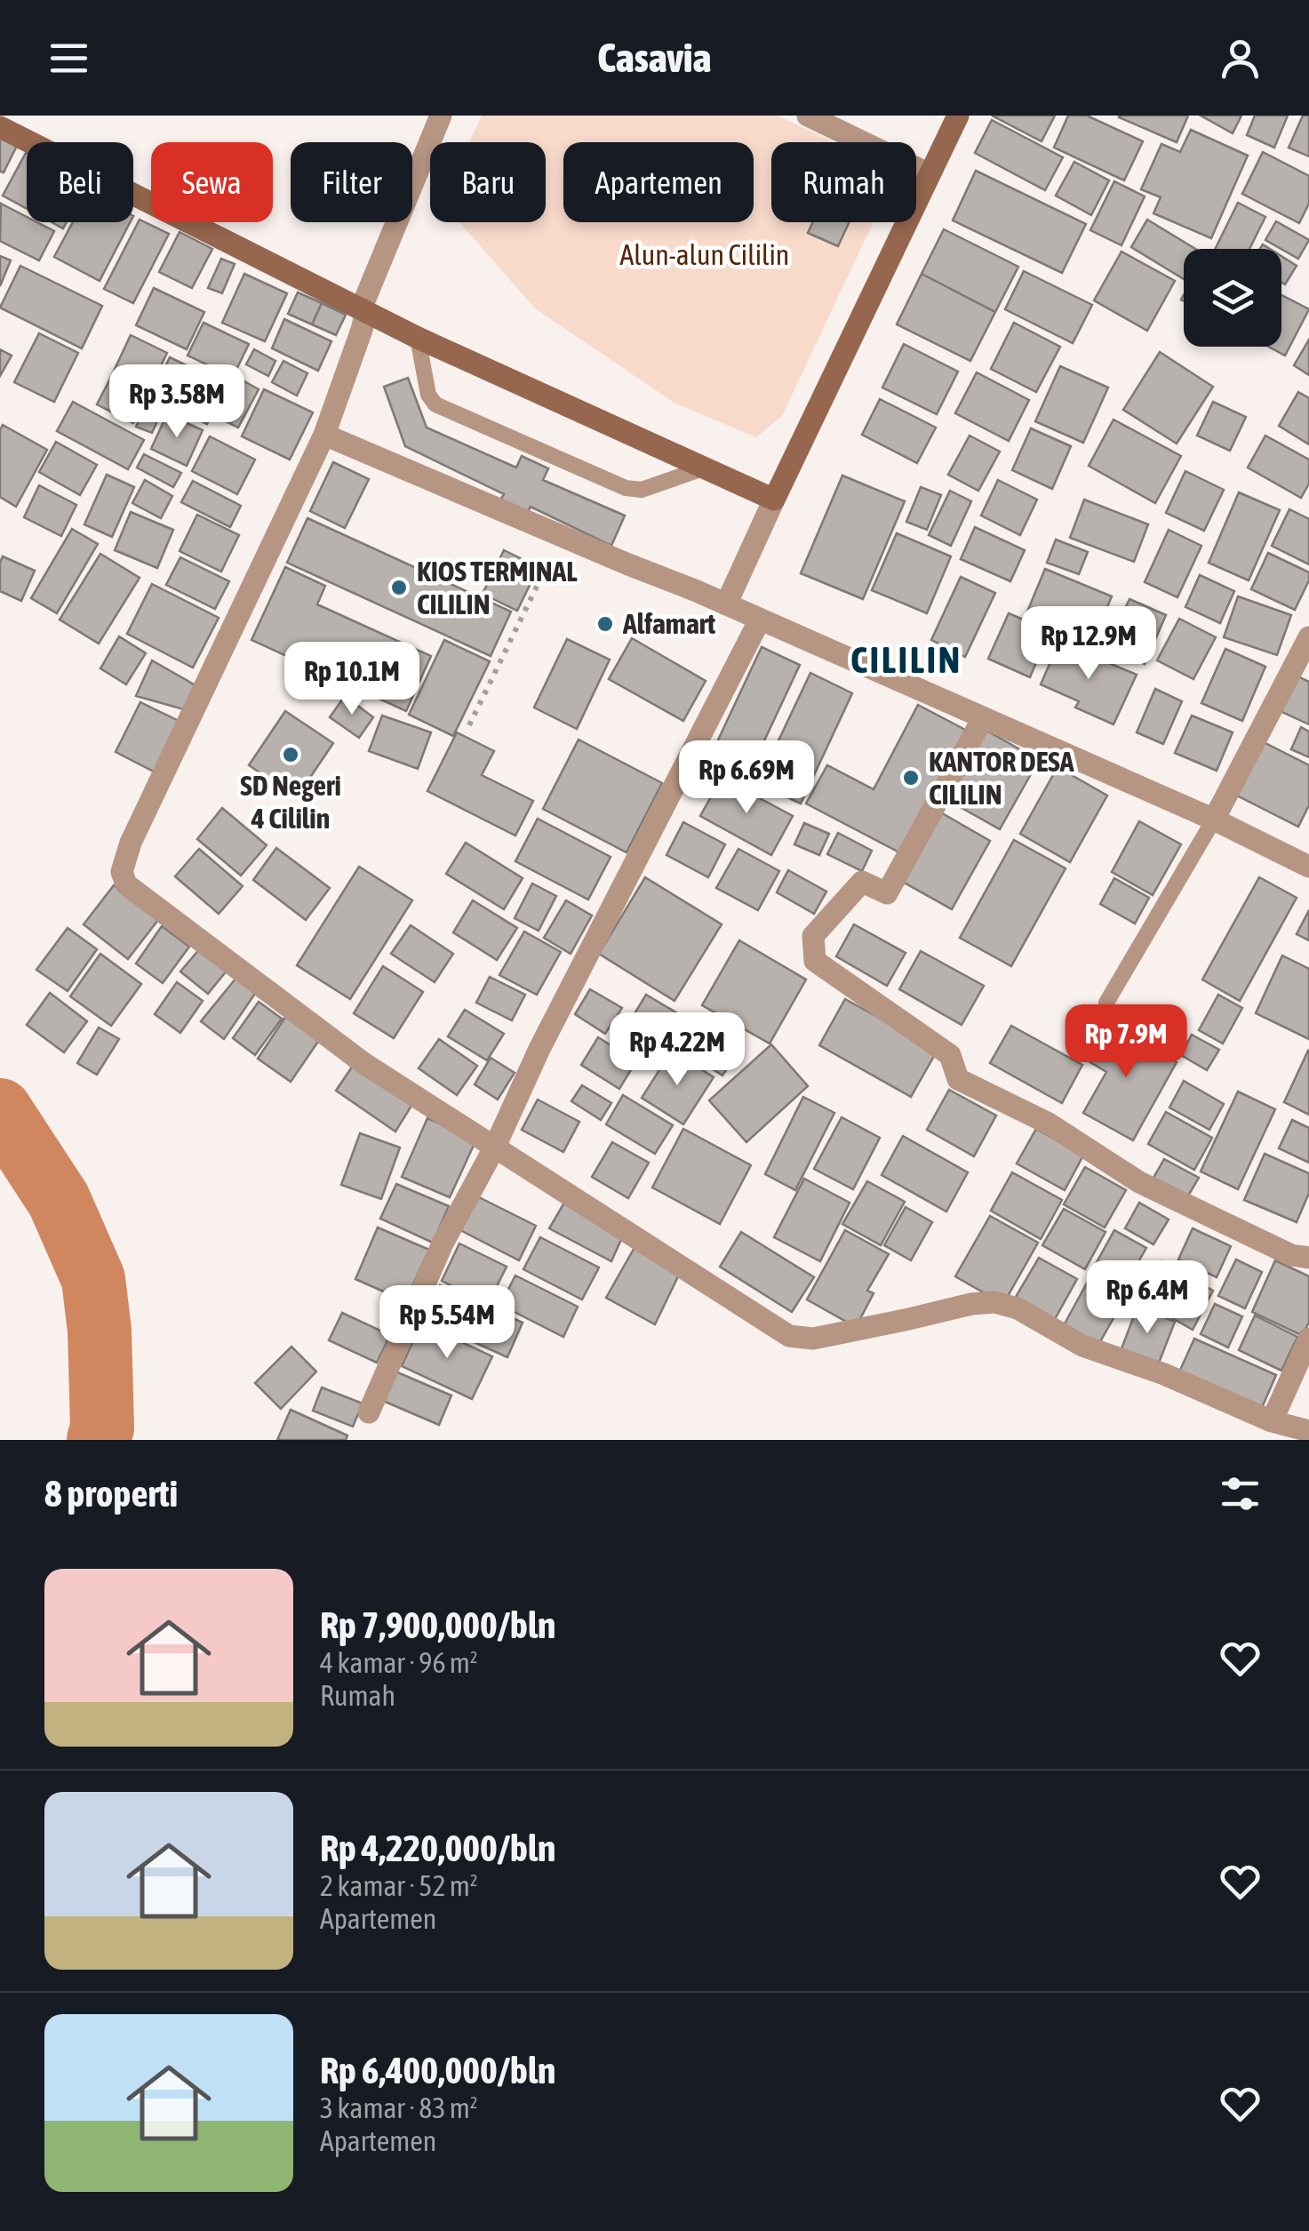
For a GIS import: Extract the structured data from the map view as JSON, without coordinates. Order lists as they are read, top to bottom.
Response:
{
  "districts": ["CILILIN"],
  "parks": ["Alun-alun Cililin"],
  "places": [
    "KIOS TERMINAL CILILIN",
    "Alfamart",
    "SD Negeri 4 Cililin",
    "KANTOR DESA CILILIN"
  ],
  "page": {
    "header": "Casavia",
    "chip": [
      "Beli",
      "Sewa",
      "Filter",
      "Baru",
      "Apartemen",
      "Rumah"
    ],
    "price": [
      "Rp 3.58M",
      "Rp 12.9M",
      "Rp 10.1M",
      "Rp 6.69M",
      "Rp 7.9M",
      "Rp 4.22M",
      "Rp 6.4M",
      "Rp 5.54M"
    ],
    "heading": "8 properti",
    "list": [
      {
        "name": "Rp 7,900,000/bln",
        "note": "4 kamar · 96 m² · Rumah"
      },
      {
        "name": "Rp 4,220,000/bln",
        "note": "2 kamar · 52 m² · Apartemen"
      },
      {
        "name": "Rp 6,400,000/bln",
        "note": "3 kamar · 83 m² · Apartemen"
      }
    ]
  }
}
